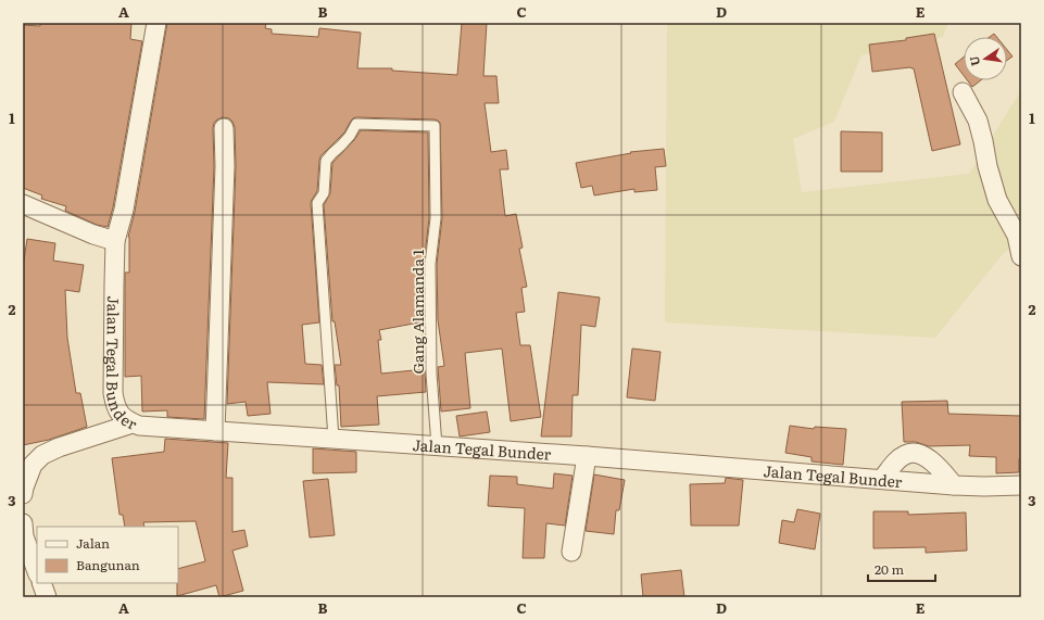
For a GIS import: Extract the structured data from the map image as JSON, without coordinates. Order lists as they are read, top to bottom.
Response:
{
  "streets": {
    "street": ["Jalan Tegal Bunder"],
    "lane": ["Gang Alamanda 1"]
  },
  "crossings": [
    ["Gang Alamanda 1", "Jalan Tegal Bunder"]
  ],
  "legend": ["Jalan", "Bangunan"],
  "scale_bar": "20 m",
  "north": "left",
  "grid": {
    "columns": [
      "A",
      "B",
      "C",
      "D",
      "E"
    ],
    "rows": ["1", "2", "3"]
  }
}
